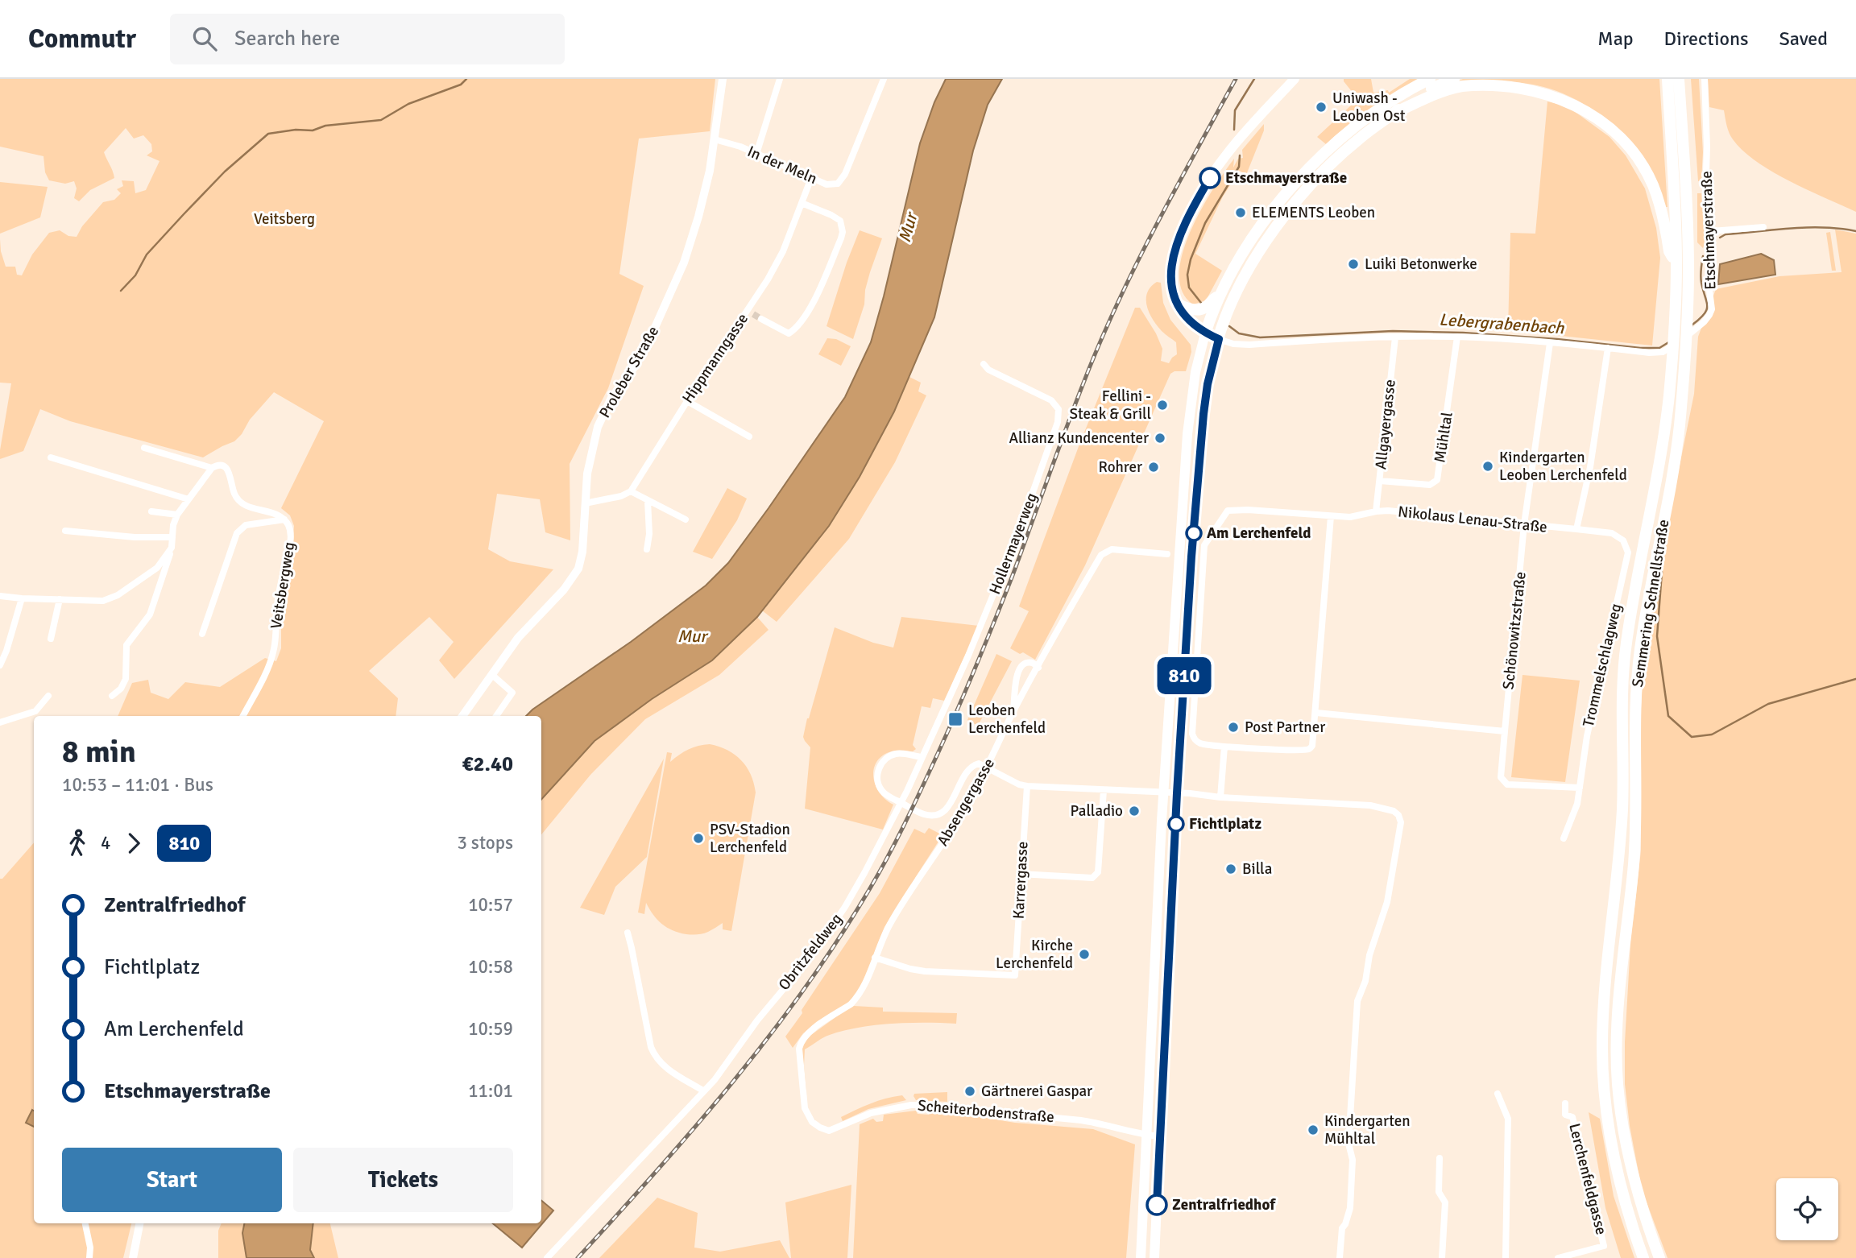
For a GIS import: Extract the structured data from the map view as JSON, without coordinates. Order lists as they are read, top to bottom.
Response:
{
  "streets": {
    "highway": ["Semmering Schnellstraße"],
    "main road": ["Proleber Straße"],
    "street": [
      "In der Meln",
      "Etschmayerstraße",
      "Hippmanngasse",
      "Allgayergasse",
      "Mühltal",
      "Nikolaus Lenau-Straße",
      "Hollermayerweg",
      "Veitsbergweg",
      "Schönowitzstraße",
      "Trommelschlagweg",
      "Absengergasse",
      "Karrergasse",
      "Obritzfeldweg",
      "Scheiterbodenstraße",
      "Lerchenfeldgasse"
    ]
  },
  "crossings": [
    ["In der Meln", "Hippmanngasse"],
    ["In der Meln", "Proleber Straße"],
    ["Etschmayerstraße", "Allgayergasse"],
    ["Etschmayerstraße", "Mühltal"],
    ["Etschmayerstraße", "Schönowitzstraße"],
    ["Allgayergasse", "Mühltal"],
    ["Allgayergasse", "Nikolaus Lenau-Straße"],
    ["Nikolaus Lenau-Straße", "Schönowitzstraße"],
    ["Nikolaus Lenau-Straße", "Trommelschlagweg"],
    ["Hollermayerweg", "Obritzfeldweg"],
    ["Schönowitzstraße", "Trommelschlagweg"],
    ["Absengergasse", "Karrergasse"],
    ["Absengergasse", "Scheiterbodenstraße"],
    ["Karrergasse", "Scheiterbodenstraße"]
  ],
  "water": ["Mur", "Lebergrabenbach"],
  "parks": ["Veitsberg"],
  "places": {
    "other": [
      "Uniwash - Leoben Ost",
      "Etschmayerstraße",
      "ELEMENTS Leoben",
      "Luiki Betonwerke",
      "Fellini - Steak & Grill",
      "Allianz Kundencenter",
      "Kindergarten Leoben Lerchenfeld",
      "Rohrer",
      "Am Lerchenfeld",
      "Post Partner",
      "Palladio",
      "Fichtlplatz",
      "PSV-Stadion Lerchenfeld",
      "Billa",
      "Kirche Lerchenfeld",
      "Gärtnerei Gaspar",
      "Kindergarten Mühltal",
      "Zentralfriedhof"
    ],
    "transit": ["Leoben Lerchenfeld"]
  },
  "lines": ["bus line 810"],
  "page": {
    "header": "Commutr",
    "search": "Search here",
    "nav": ["Map", "Directions", "Saved"],
    "on_map": "810",
    "heading": ["8 min", "10:53 – 11:01 · Bus", "€2.40"],
    "legs": ["4", "810", "3 stops"],
    "list": [
      {
        "name": "Zentralfriedhof",
        "value": "10:57"
      },
      {
        "name": "Fichtlplatz",
        "value": "10:58"
      },
      {
        "name": "Am Lerchenfeld",
        "value": "10:59"
      },
      {
        "name": "Etschmayerstraße",
        "value": "11:01"
      }
    ],
    "buttons": ["Start", "Tickets"]
  }
}
